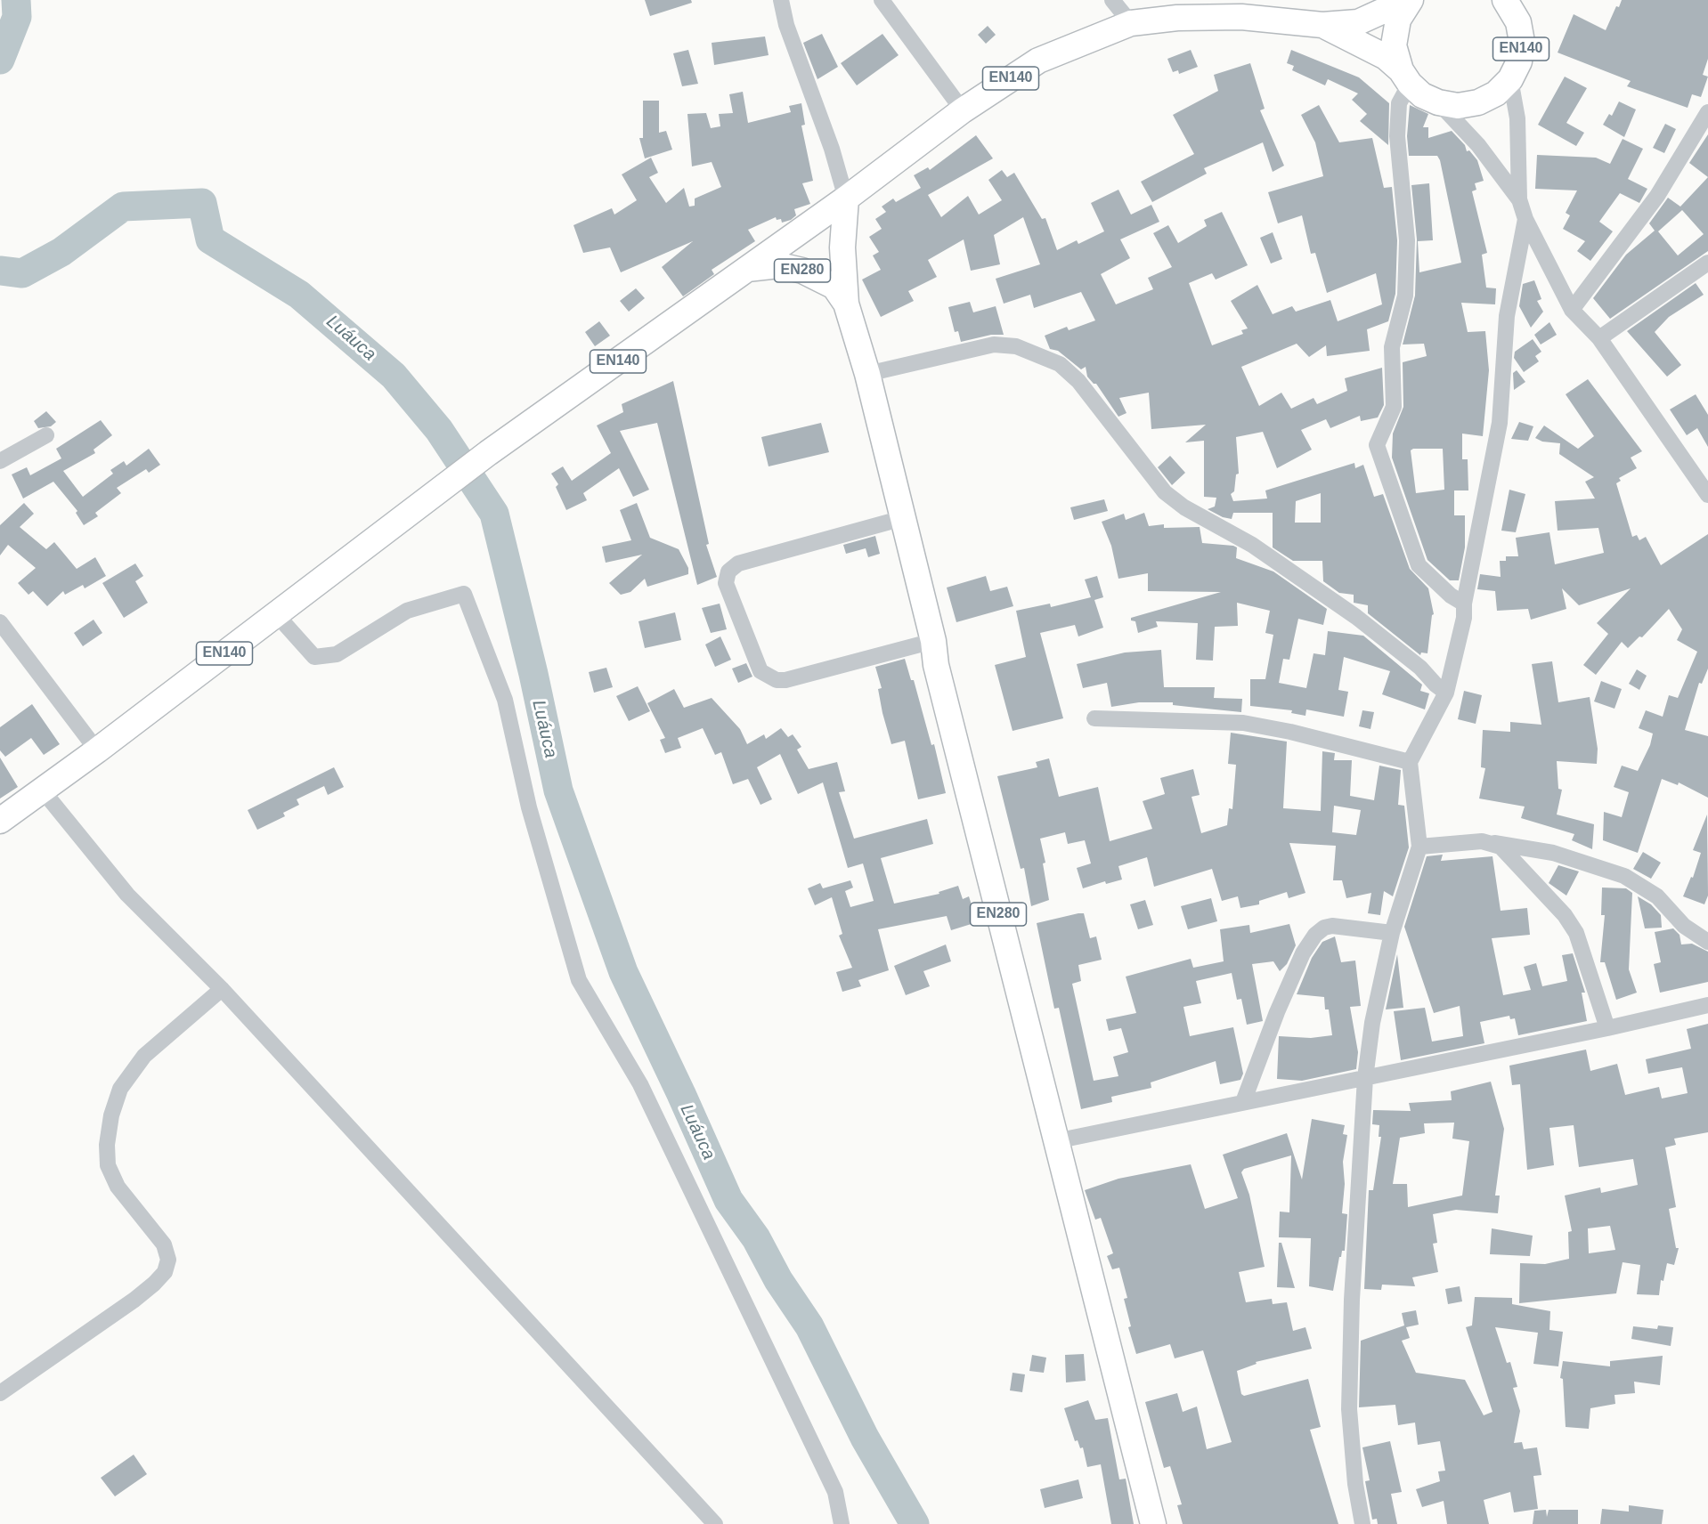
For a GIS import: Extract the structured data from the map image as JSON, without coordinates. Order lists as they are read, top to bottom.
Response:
{
  "streets": {
    "main road": ["EN140", "EN280"]
  },
  "crossings": [
    ["EN140", "EN280"]
  ],
  "water": ["Luáuca"]
}
